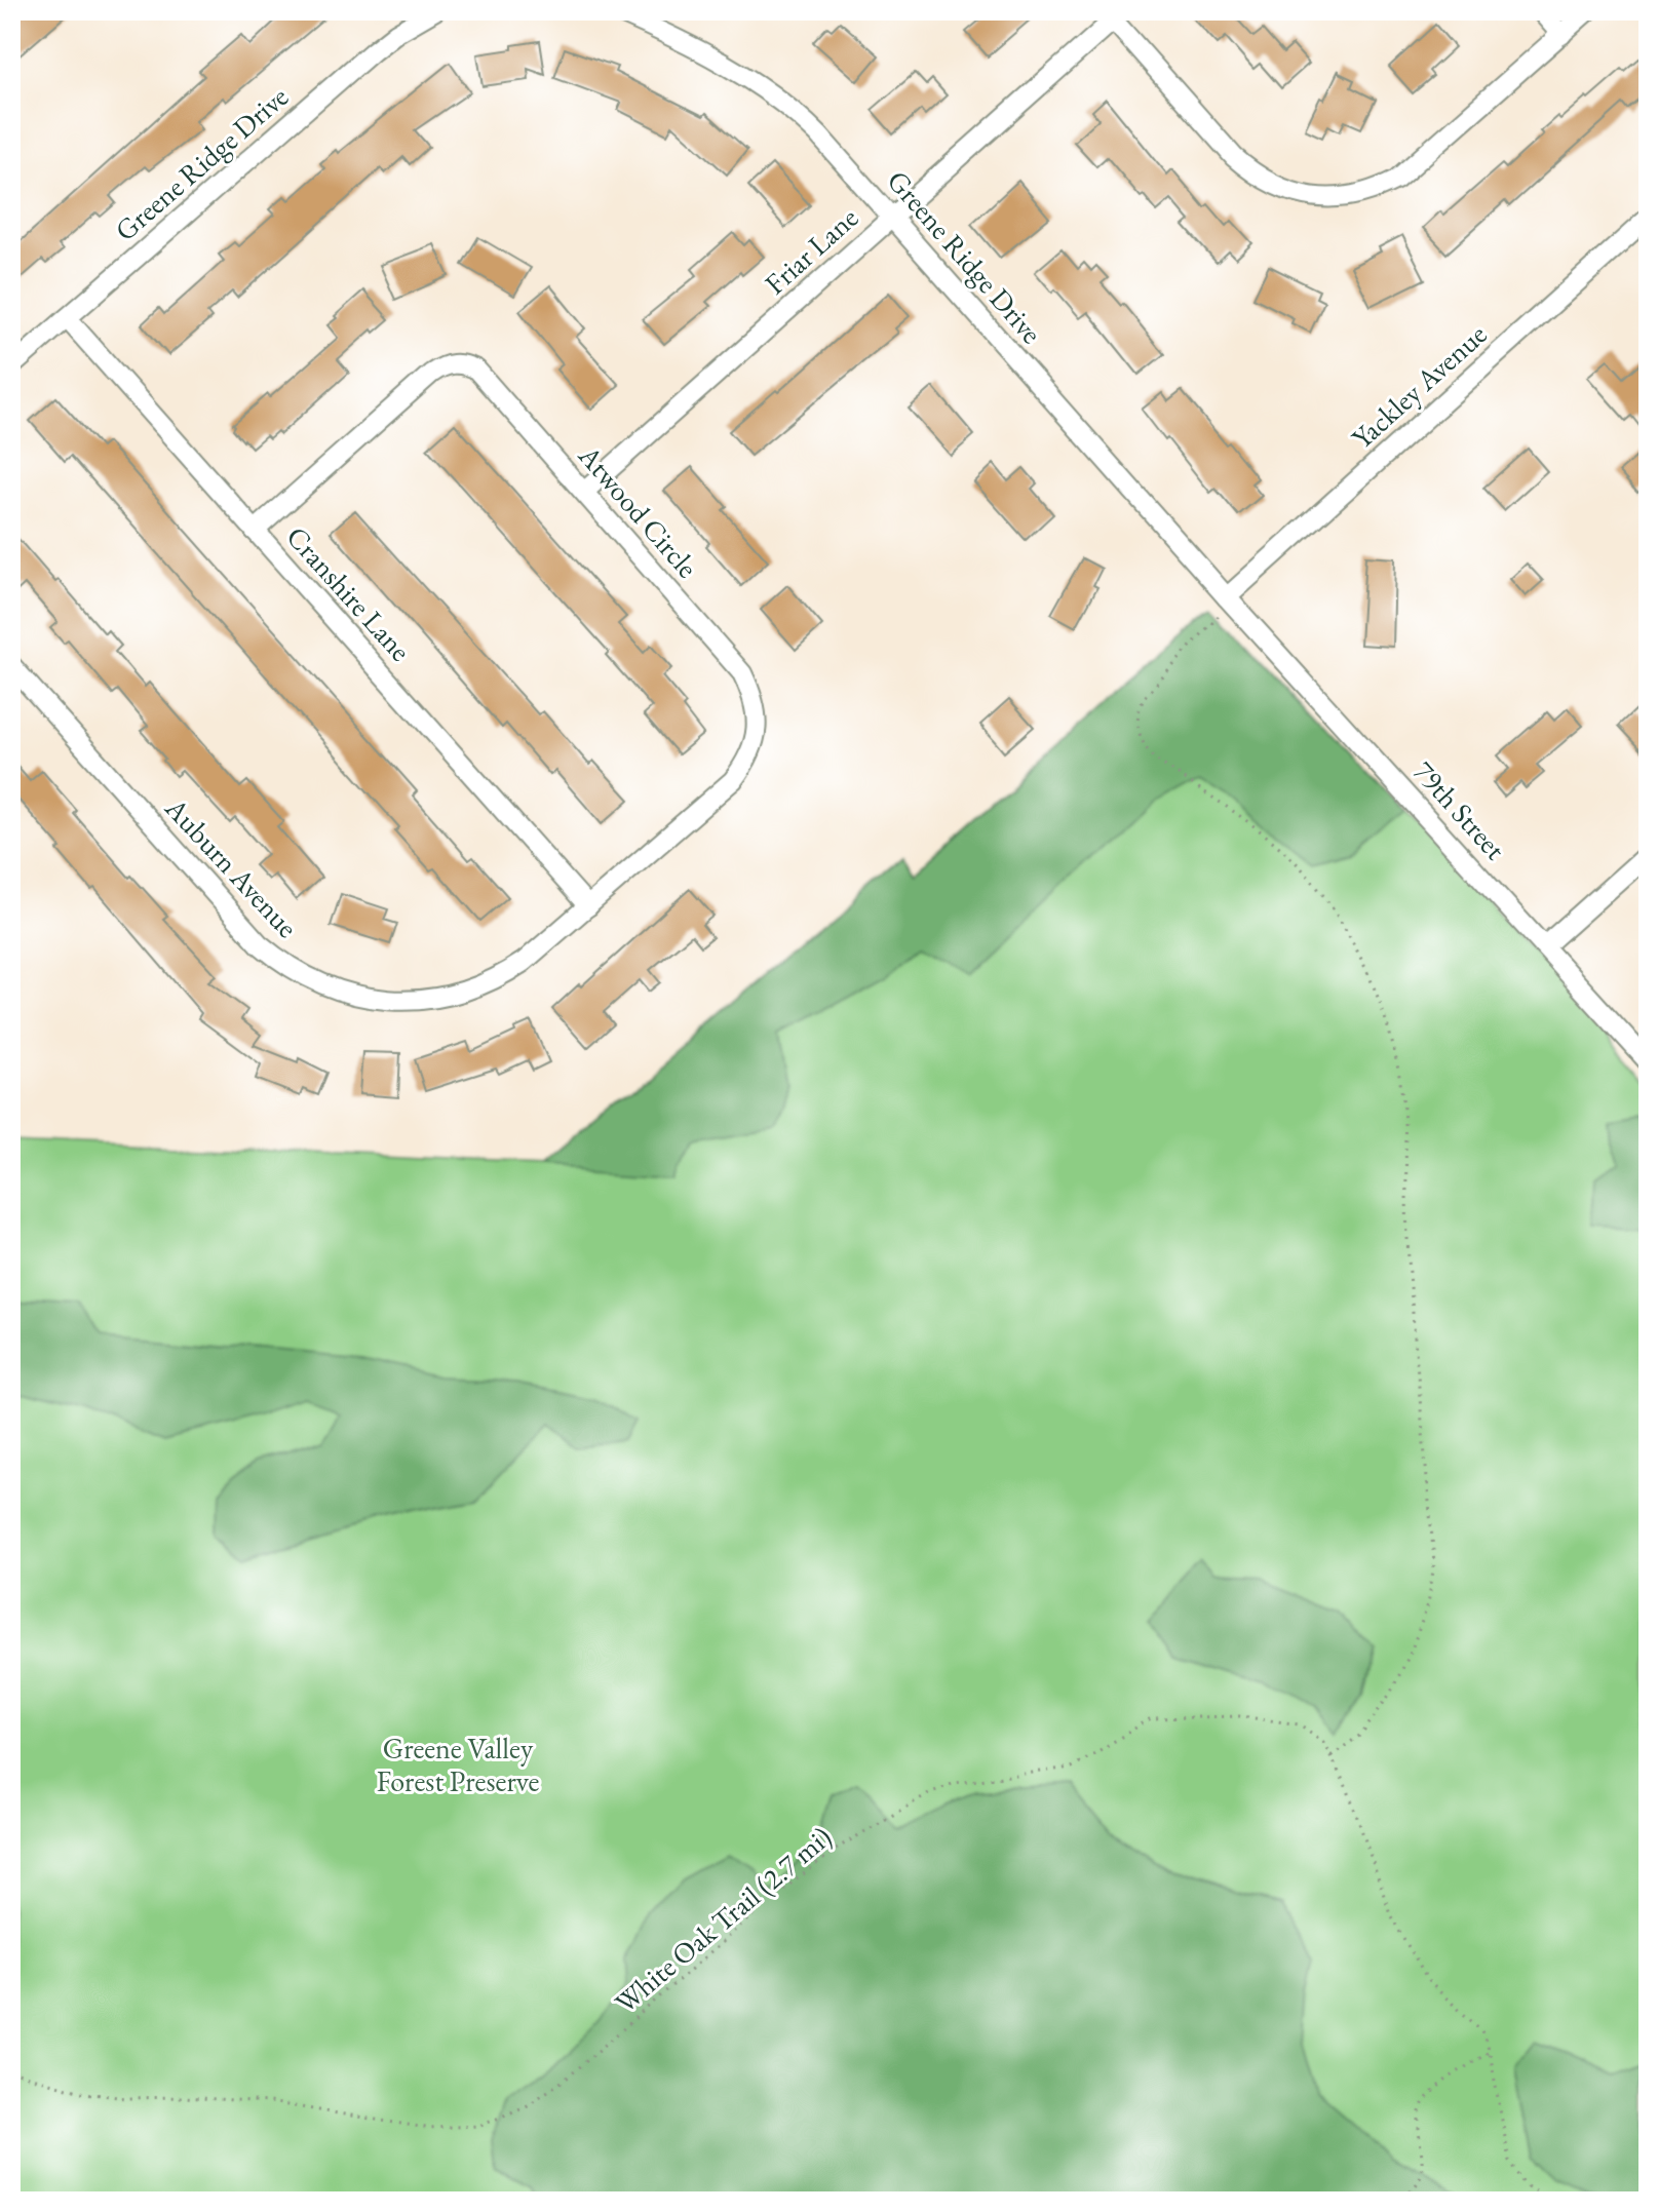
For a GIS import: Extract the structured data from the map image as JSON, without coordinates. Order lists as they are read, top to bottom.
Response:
{
  "streets": {
    "street": [
      "Greene Ridge Drive",
      "Friar Lane",
      "Yackley Avenue",
      "Atwood Circle",
      "Cranshire Lane",
      "79th Street",
      "Auburn Avenue"
    ],
    "path": ["White Oak Trail (2.7 mi)"]
  },
  "crossings": [
    ["Greene Ridge Drive", "Friar Lane"],
    ["Greene Ridge Drive", "Yackley Avenue"],
    ["Greene Ridge Drive", "Cranshire Lane"],
    ["Greene Ridge Drive", "79th Street"],
    ["Friar Lane", "Atwood Circle"],
    ["Yackley Avenue", "79th Street"],
    ["Atwood Circle", "Cranshire Lane"],
    ["Atwood Circle", "Auburn Avenue"],
    ["Cranshire Lane", "Auburn Avenue"]
  ],
  "parks": ["Greene Valley Forest Preserve"]
}
